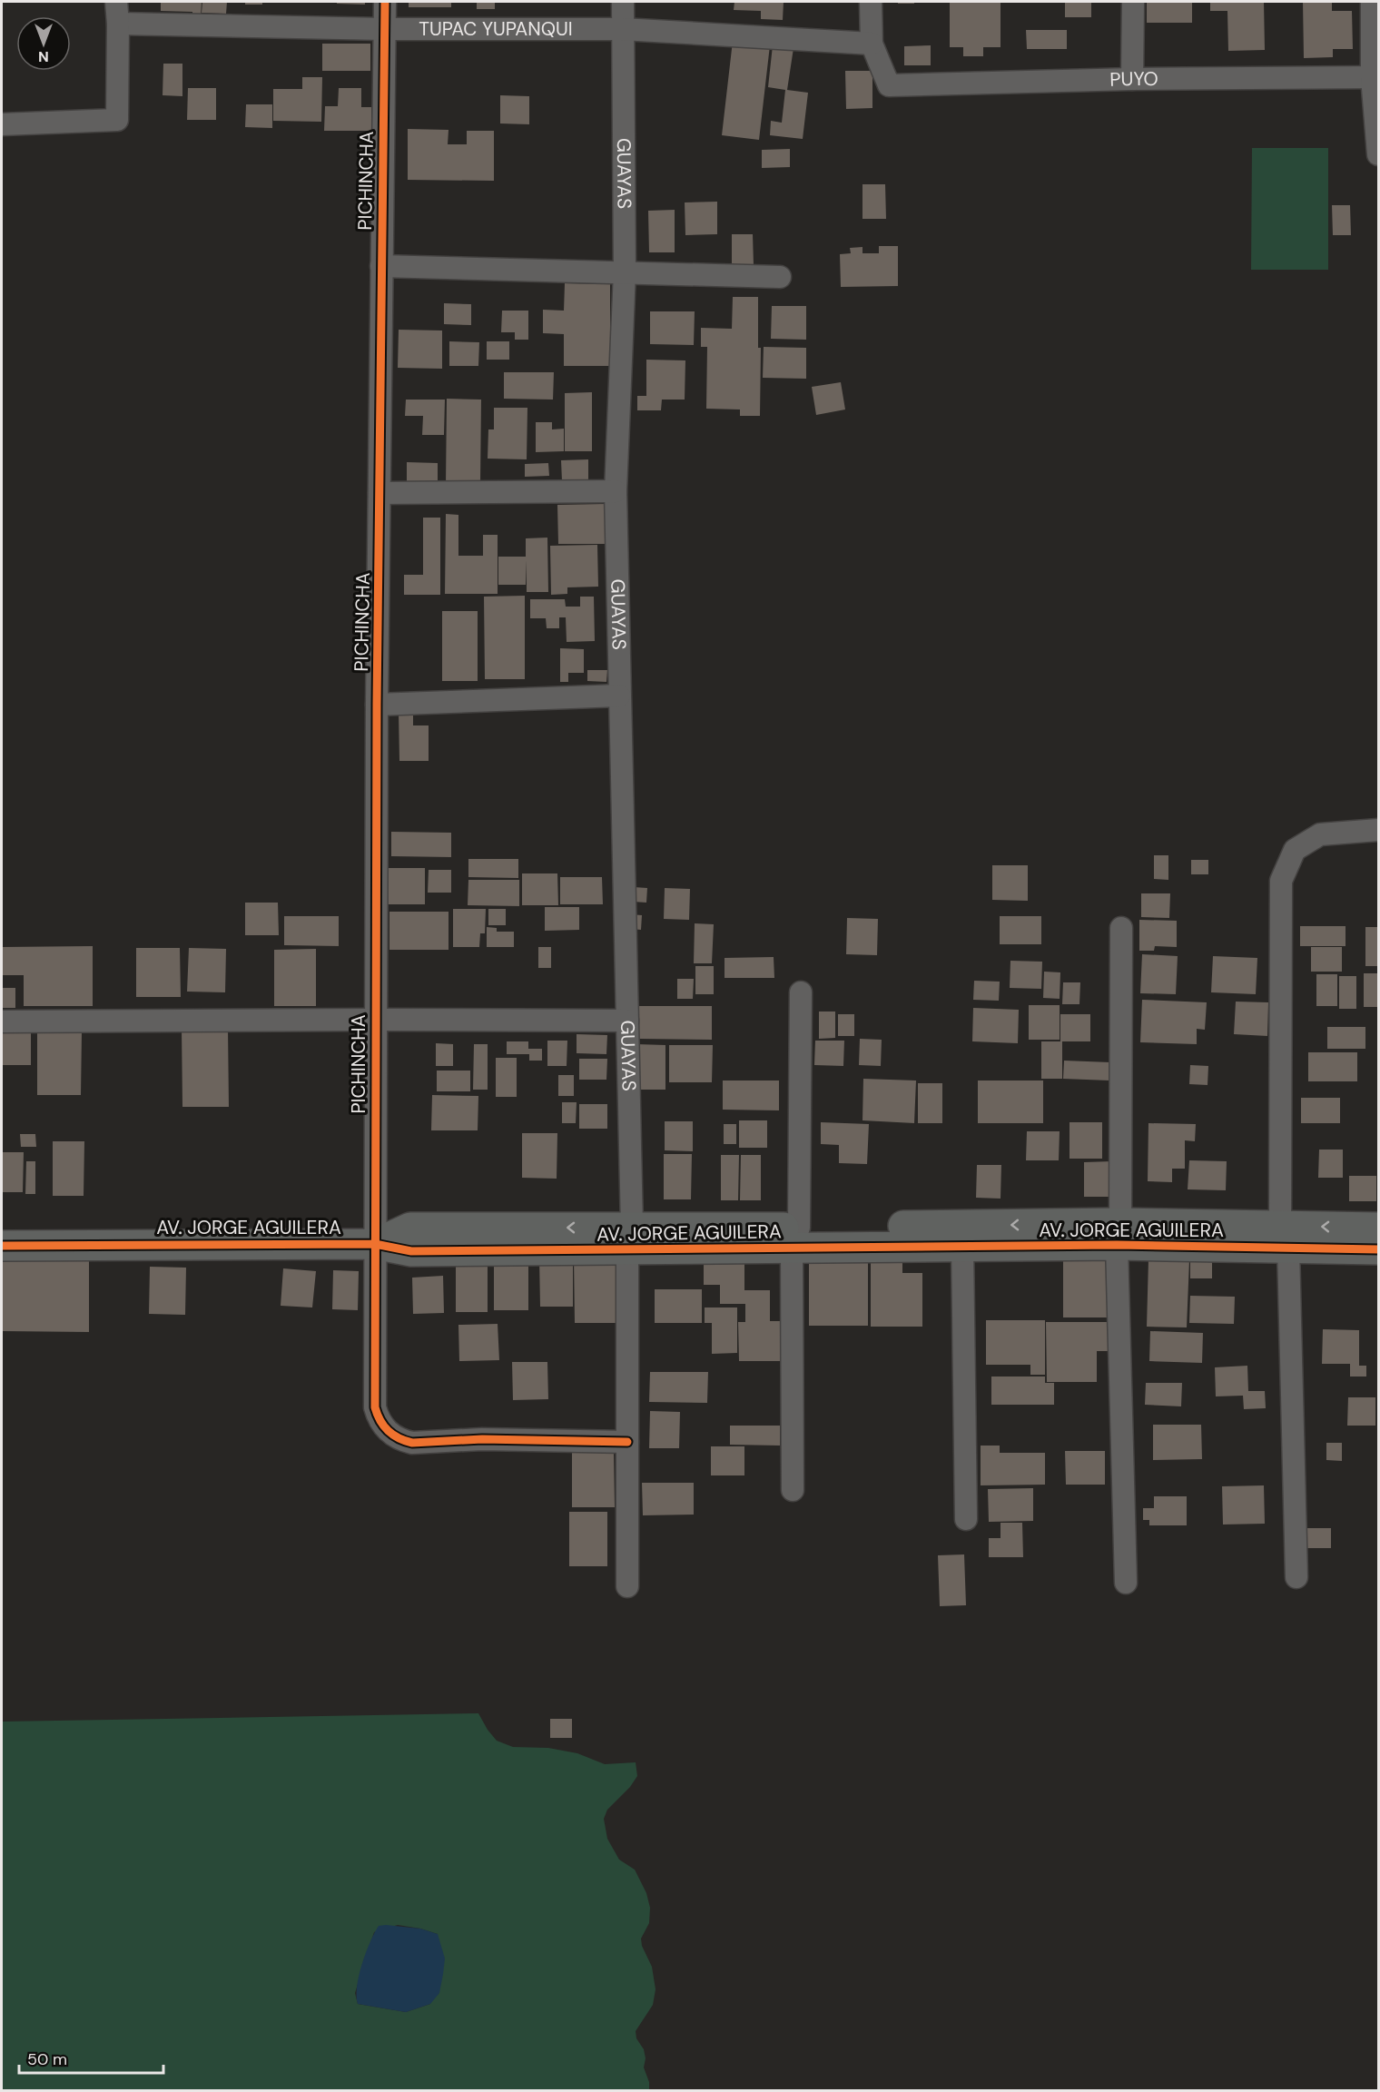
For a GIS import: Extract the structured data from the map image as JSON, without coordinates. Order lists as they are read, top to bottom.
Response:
{
  "streets": {
    "street": [
      "TUPAC YUPANQUI",
      "PUYO",
      "GUAYAS",
      "PICHINCHA",
      "AV. JORGE AGUILERA"
    ]
  },
  "crossings": [
    ["TUPAC YUPANQUI", "PUYO"],
    ["TUPAC YUPANQUI", "GUAYAS"],
    ["TUPAC YUPANQUI", "PICHINCHA"],
    ["GUAYAS", "PICHINCHA"],
    ["GUAYAS", "AV. JORGE AGUILERA"],
    ["PICHINCHA", "AV. JORGE AGUILERA"]
  ],
  "scale_bar": "50 m",
  "north": "bottom"
}
